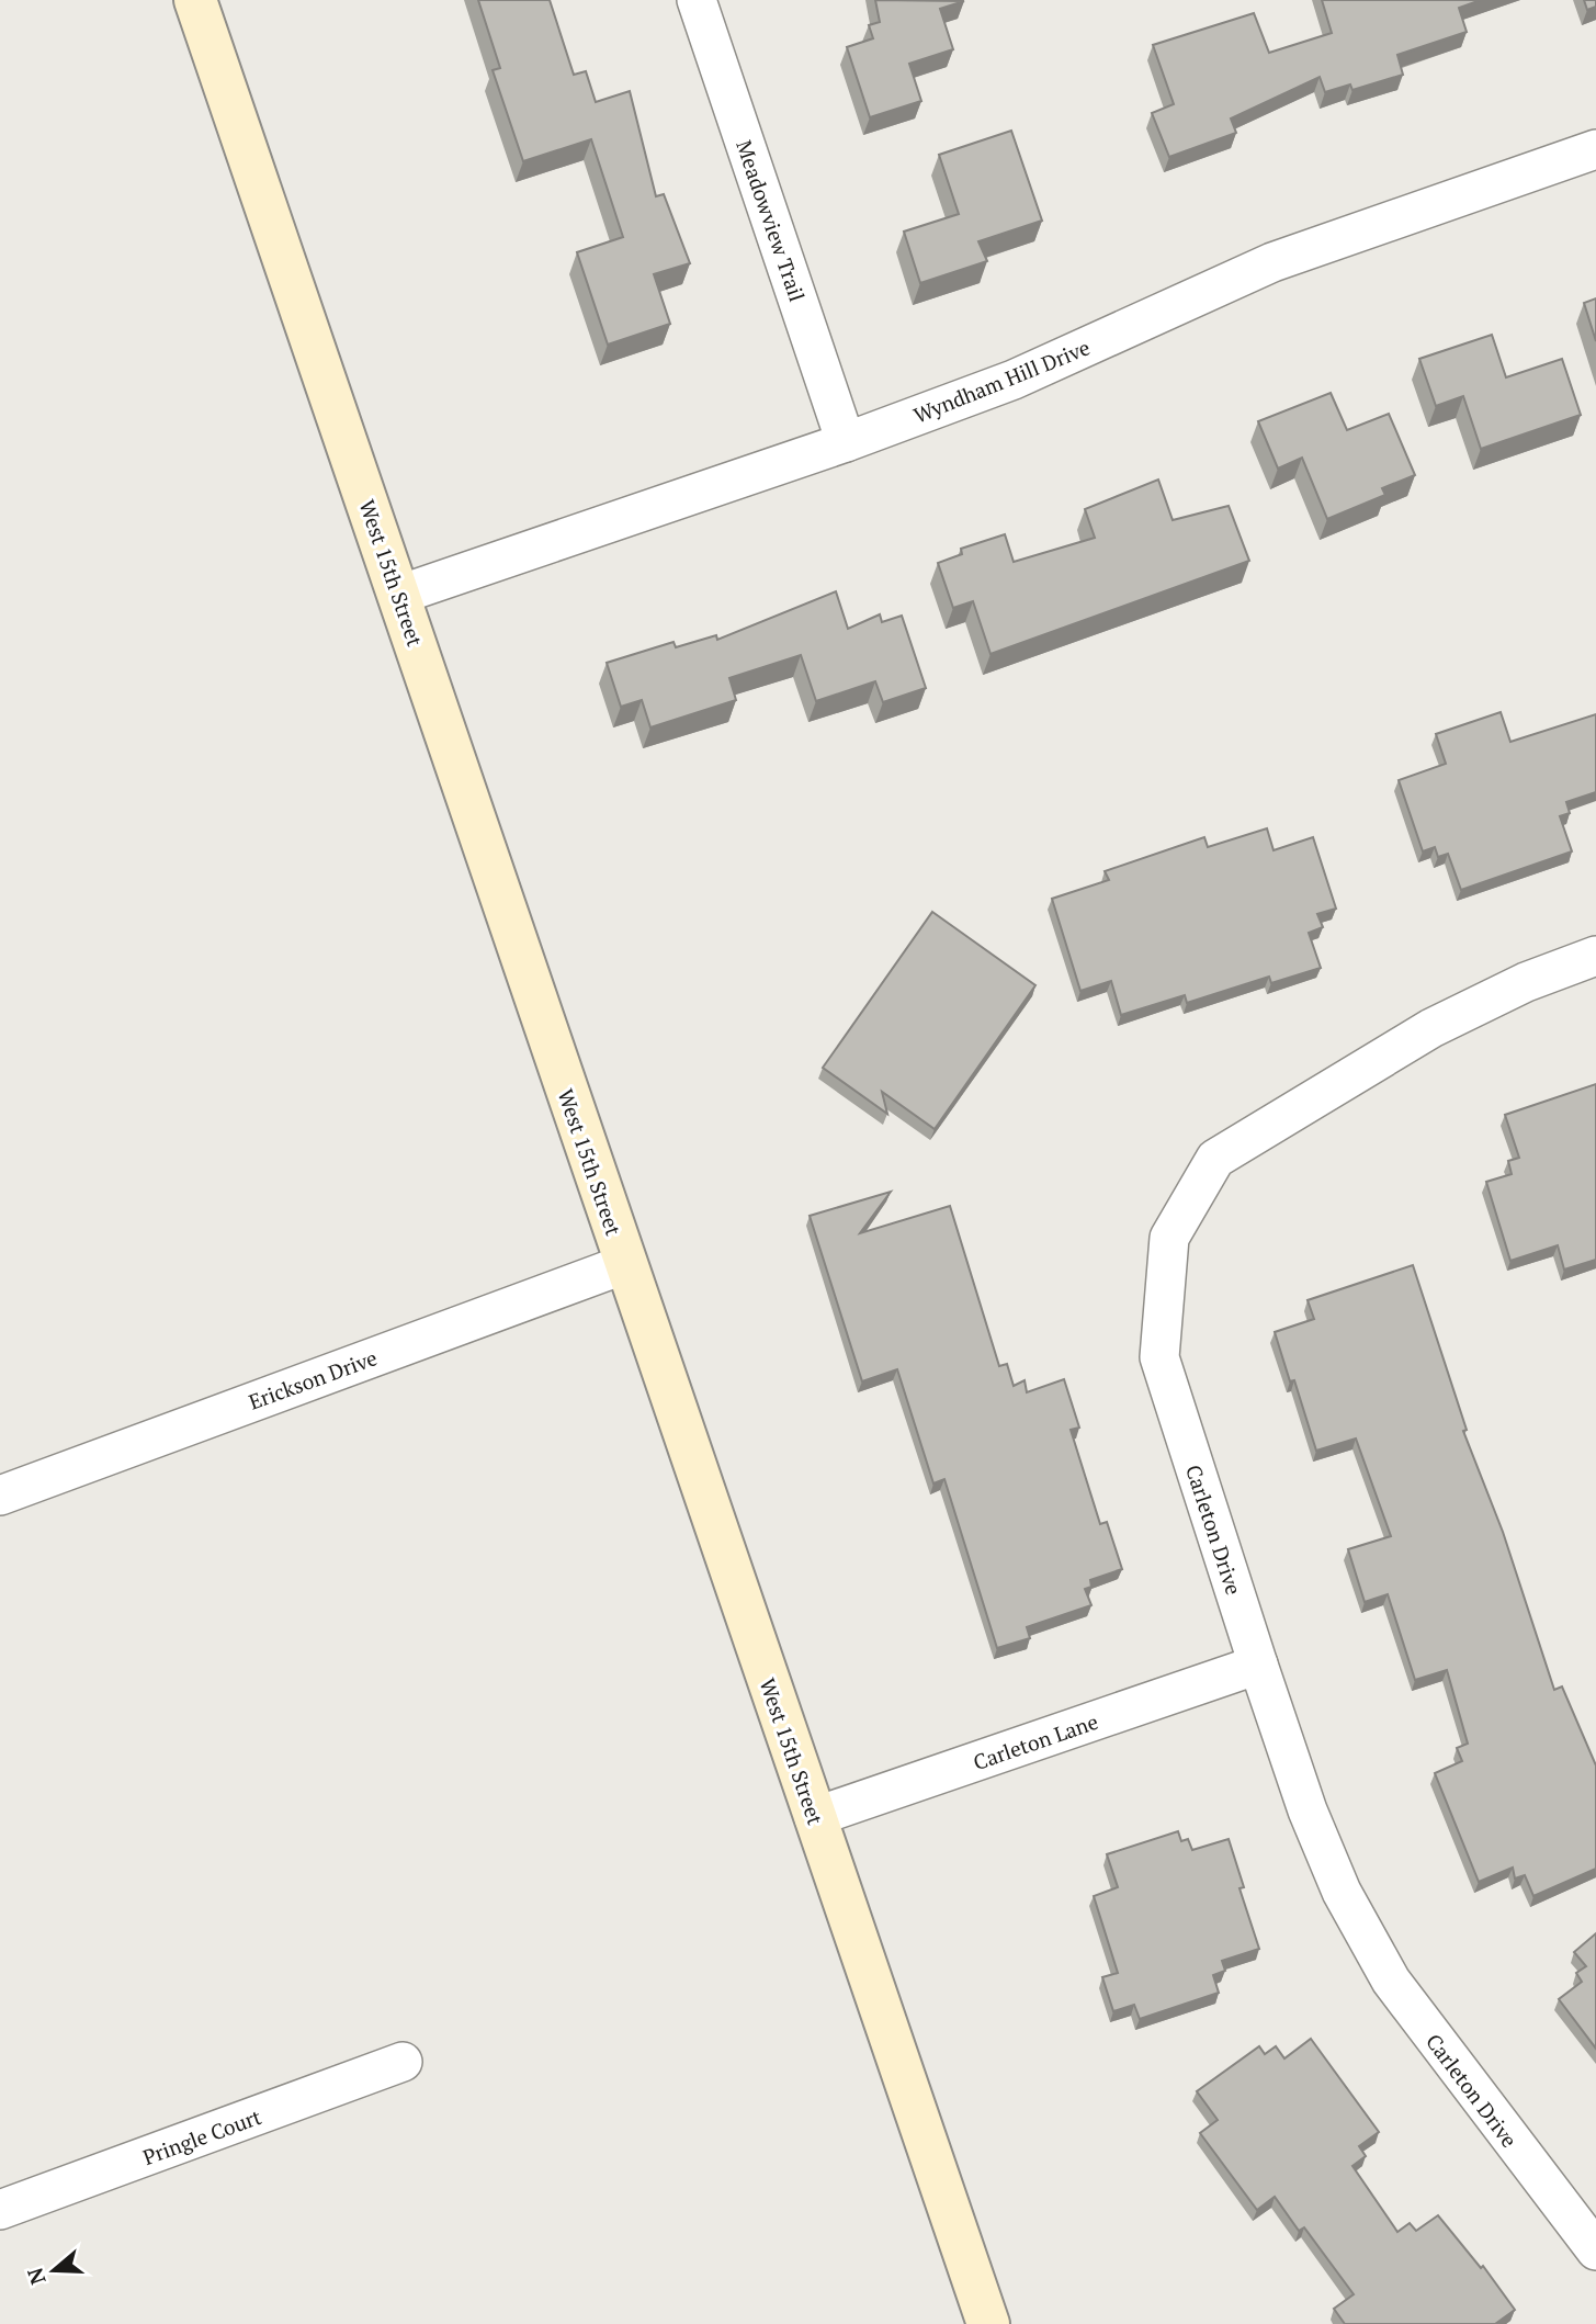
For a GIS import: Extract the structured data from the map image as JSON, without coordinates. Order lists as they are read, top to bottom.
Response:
{
  "streets": {
    "street": [
      "Meadowview Trail",
      "Wyndham Hill Drive",
      "West 15th Street",
      "Erickson Drive",
      "Carleton Drive",
      "Carleton Lane",
      "Pringle Court"
    ]
  },
  "crossings": [
    ["Meadowview Trail", "Wyndham Hill Drive"],
    ["Wyndham Hill Drive", "West 15th Street"],
    ["West 15th Street", "Erickson Drive"],
    ["West 15th Street", "Carleton Lane"],
    ["Carleton Drive", "Carleton Lane"]
  ],
  "north": "left"
}
